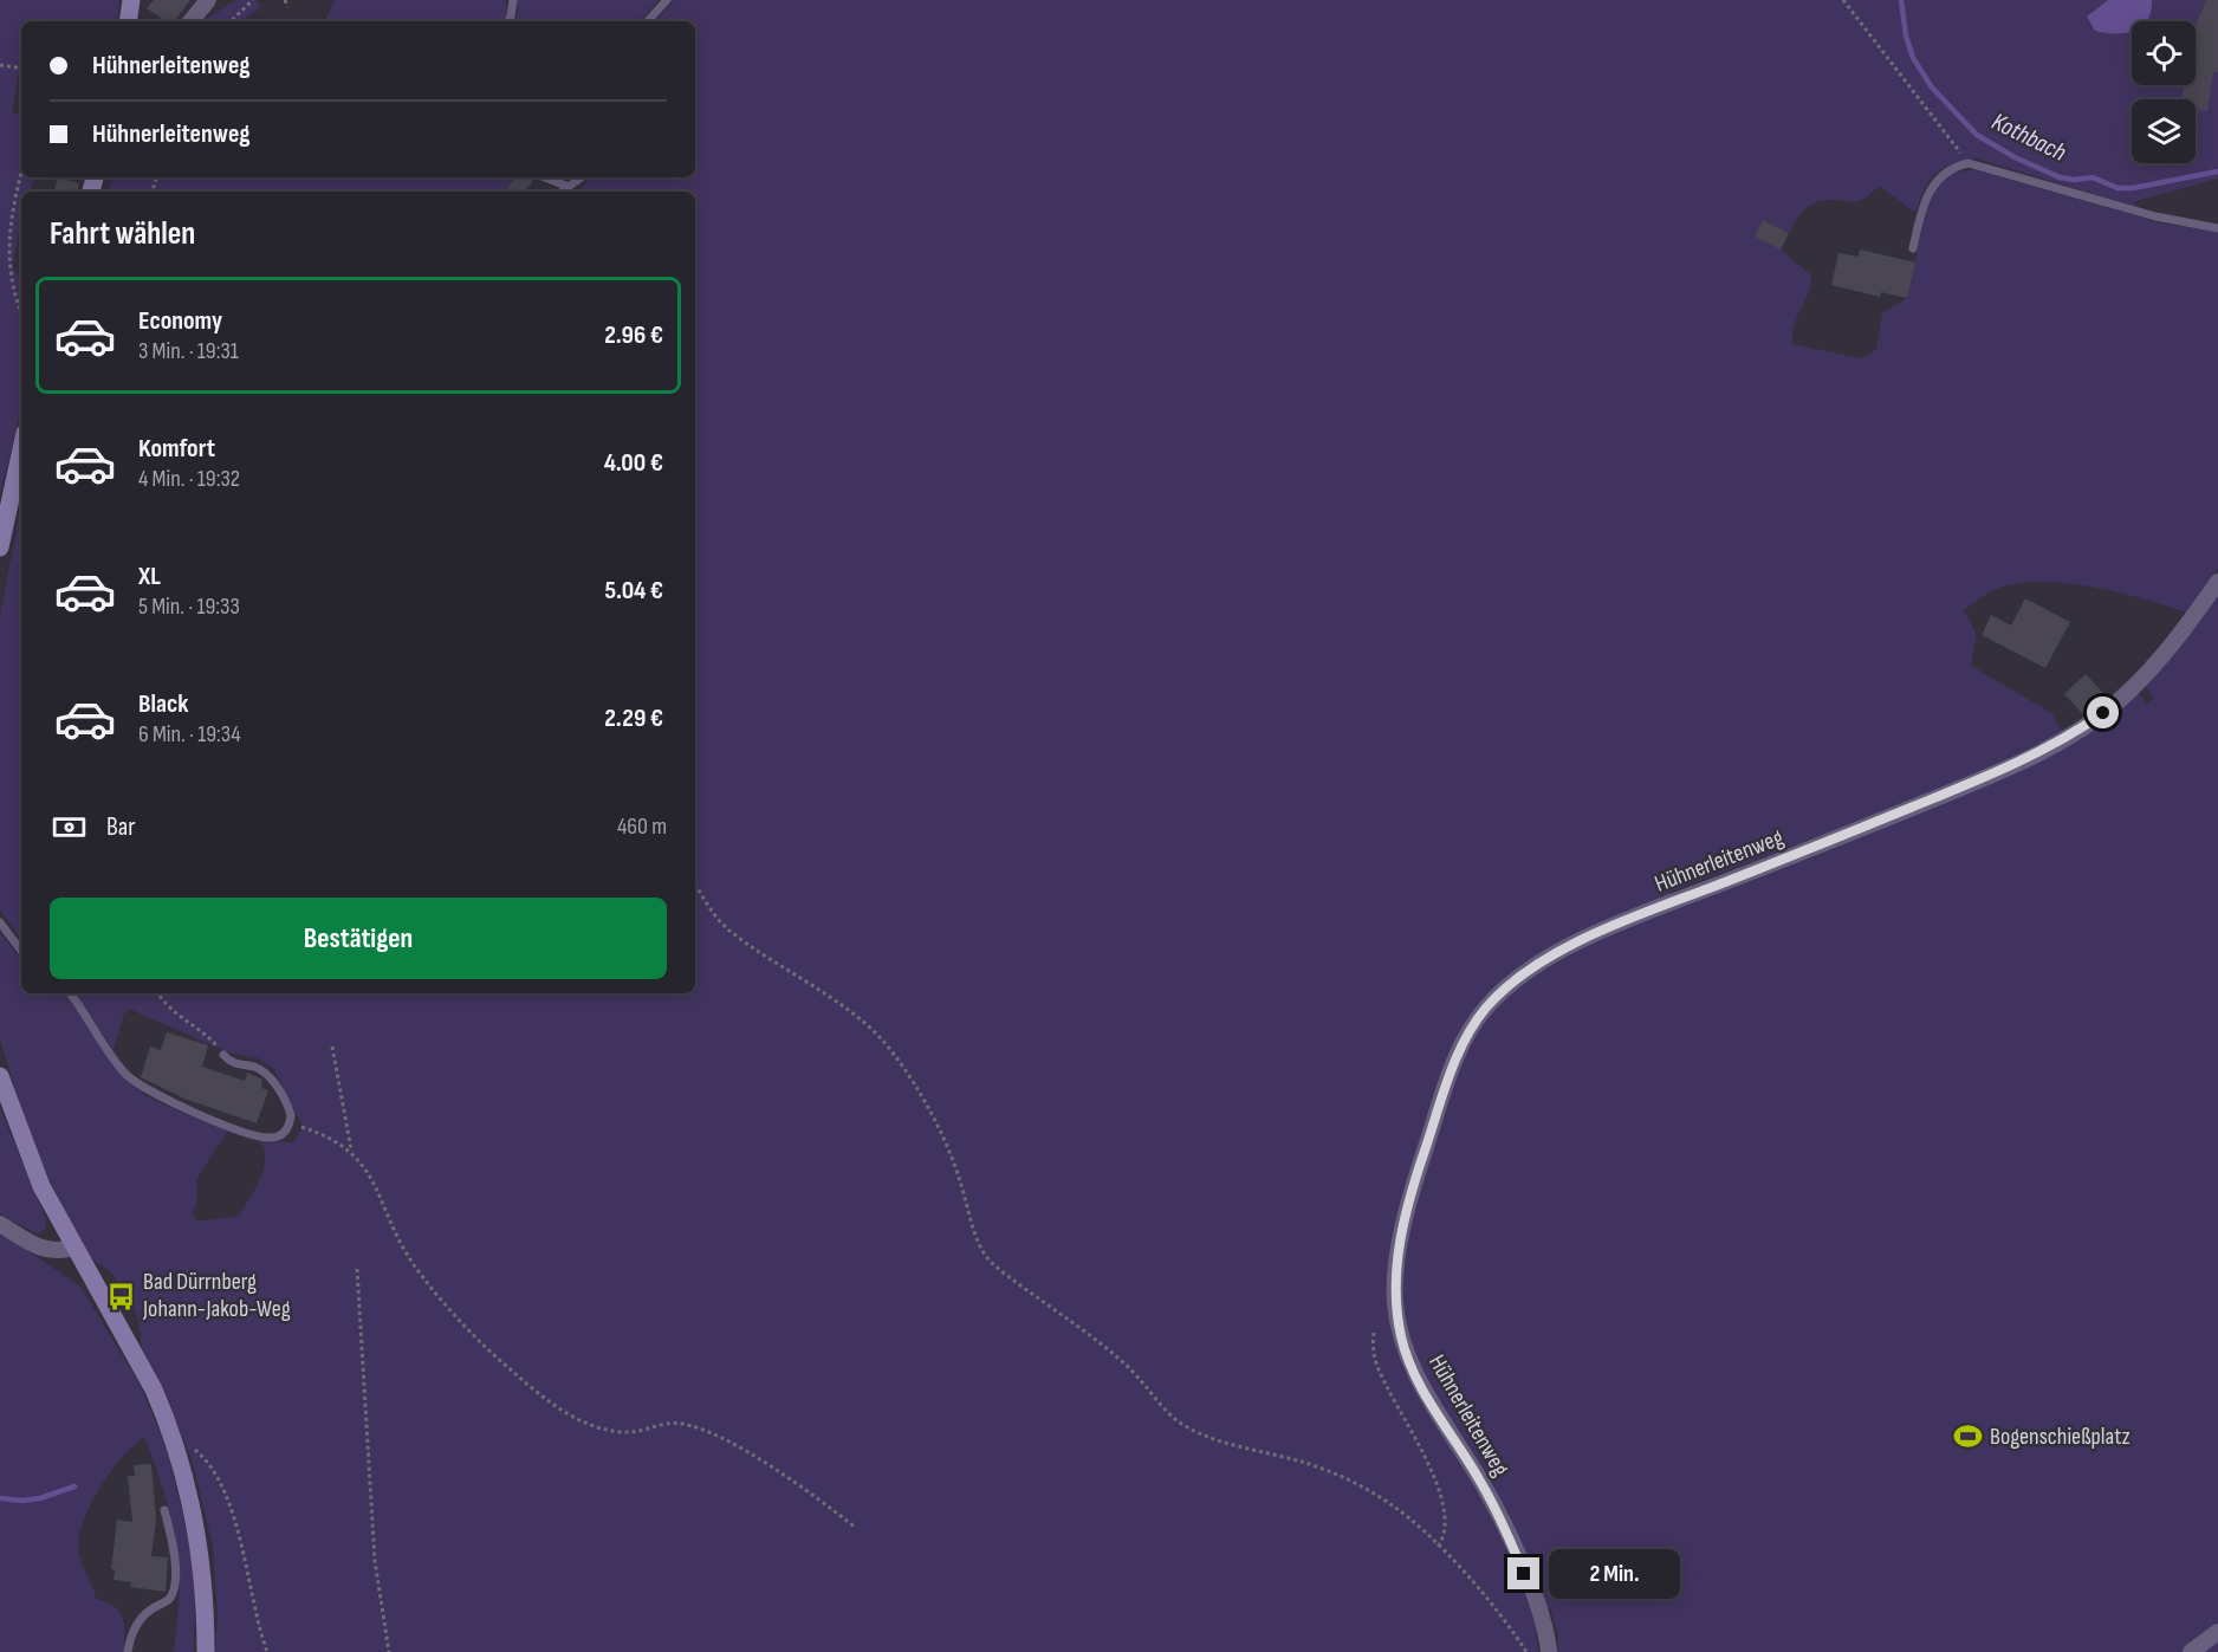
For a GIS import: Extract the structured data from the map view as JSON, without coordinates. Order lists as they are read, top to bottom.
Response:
{
  "streets": {
    "street": ["Hühnerleitenweg"]
  },
  "water": ["Kothbach"],
  "places": {
    "bus stop": ["Bad Dürrnberg Johann-Jakob-Weg"],
    "sports": ["Bogenschießplatz"]
  },
  "page": {
    "banner": ["Hühnerleitenweg", "Hühnerleitenweg"],
    "heading": "Fahrt wählen",
    "list": [
      {
        "name": "Economy",
        "note": "3 Min. · 19:31",
        "value": "2.96 €"
      },
      {
        "name": "Komfort",
        "note": "4 Min. · 19:32",
        "value": "4.00 €"
      },
      {
        "name": "XL",
        "note": "5 Min. · 19:33",
        "value": "5.04 €"
      },
      {
        "name": "Black",
        "note": "6 Min. · 19:34",
        "value": "2.29 €"
      }
    ],
    "pay": ["Bar", "460 m"],
    "buttons": "Bestätigen",
    "bubble": "2 Min."
  }
}
